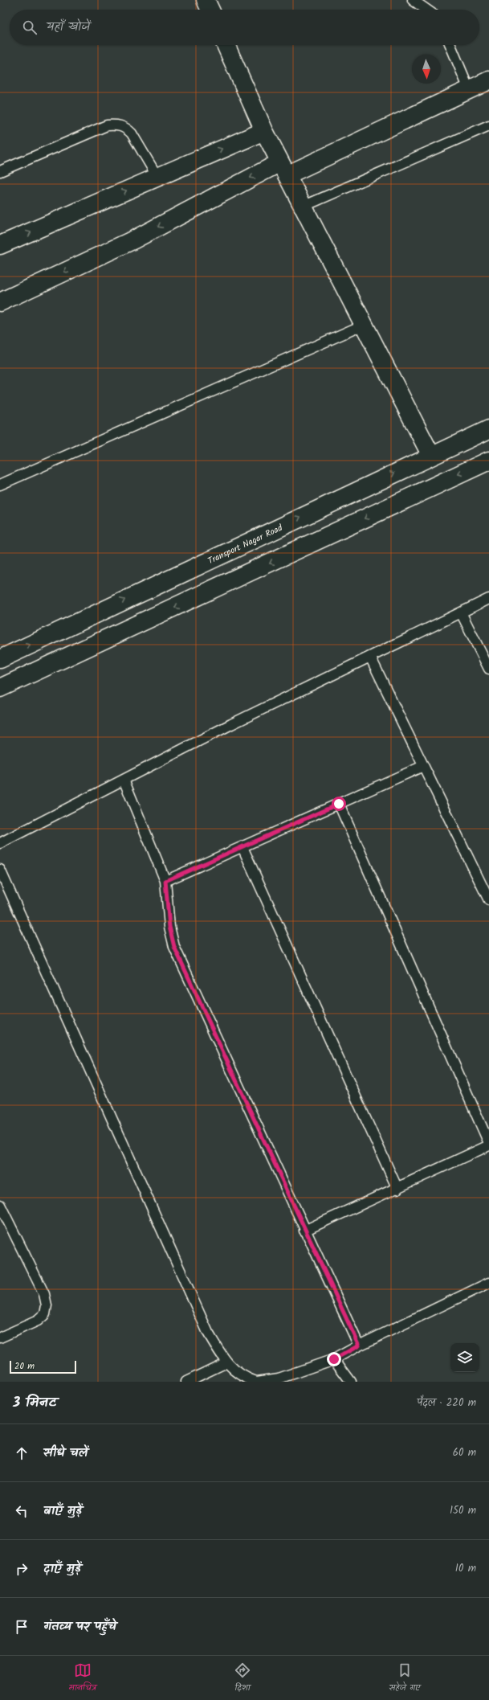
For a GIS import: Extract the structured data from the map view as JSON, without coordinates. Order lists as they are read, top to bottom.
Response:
{
  "streets": {
    "street": ["Transport Nagar Road"]
  },
  "scale_bar": "20 m",
  "north": "bottom",
  "page": {
    "search": "यहाँ खोजें",
    "scale": "20 m",
    "heading": ["3 मिनट", "पैदल · 220 m"],
    "list": [
      ["सीधे चलें", "60 m"],
      ["बाएँ मुड़ें", "150 m"],
      ["दाएँ मुड़ें", "10 m"],
      "गंतव्य पर पहुँचे"
    ],
    "nav": ["मानचित्र", "दिशा", "सहेजे गए"]
  }
}
